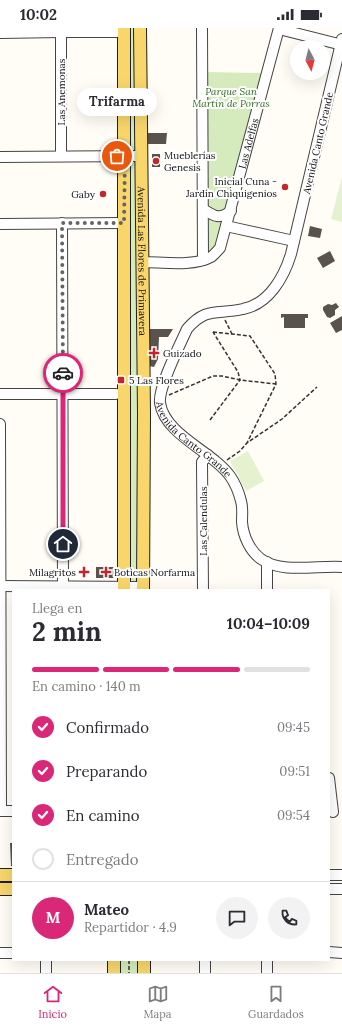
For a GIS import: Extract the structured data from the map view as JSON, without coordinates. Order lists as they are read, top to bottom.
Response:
{
  "streets": {
    "main road": ["Avenida Las Flores de Primavera"],
    "street": [
      "Las Anemonas",
      "Las Adelfas",
      "Avenida Canto Grande",
      "Las Calendulas"
    ]
  },
  "crossings": [
    ["Las Adelfas", "Avenida Las Flores de Primavera"],
    ["Avenida Canto Grande", "Las Calendulas"]
  ],
  "parks": ["Parque San Martín de Porras"],
  "places": {
    "other": [
      "Trifarma",
      "Mueblerías Genesis",
      "Inicial Cuna - Jardín Chiquigenios",
      "Gaby"
    ],
    "health": ["Guizado", "Milagritos", "Boticas Norfarma"],
    "transit": ["5 Las Flores"]
  },
  "north": "bottom",
  "page": {
    "status": "10:02",
    "bubble": "Trifarma",
    "heading": ["2 min", "Llega en", "10:04–10:09"],
    "panel": ["Mateo", "Repartidor · 4.9"],
    "bar": "En camino · 140 m",
    "list": [
      ["Confirmado", "09:45"],
      ["Preparando", "09:51"],
      ["En camino", "09:54"],
      "Entregado"
    ],
    "round": "M",
    "tabs": ["Inicio", "Mapa", "Guardados"]
  }
}
